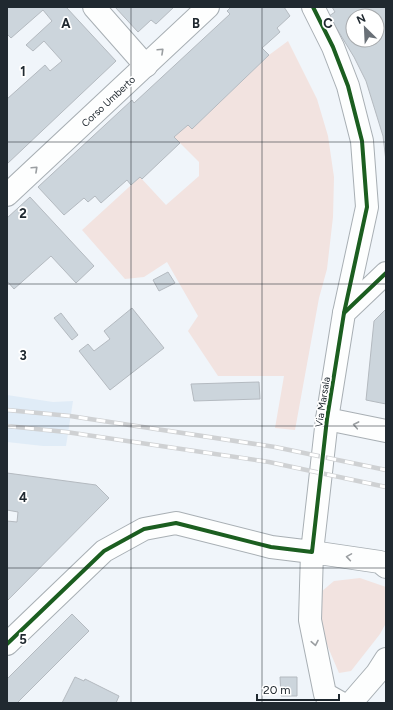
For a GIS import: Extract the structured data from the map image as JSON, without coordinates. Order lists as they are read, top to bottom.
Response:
{
  "streets": {
    "street": ["Corso Umberto", "Via Marsala"]
  },
  "one_way": ["Corso Umberto"],
  "scale_bar": "20 m",
  "north": "top left",
  "grid": {
    "columns": ["A", "B", "C"],
    "rows": [
      "1",
      "2",
      "3",
      "4",
      "5"
    ]
  }
}
